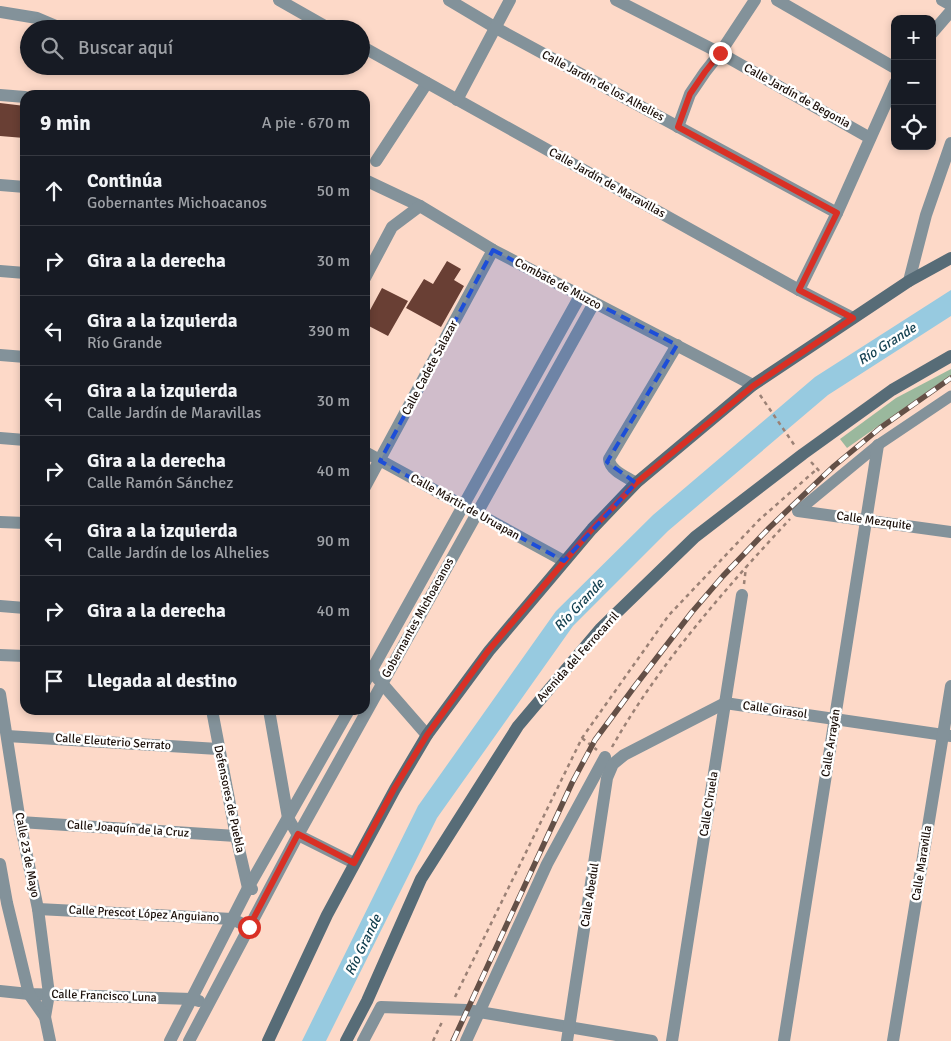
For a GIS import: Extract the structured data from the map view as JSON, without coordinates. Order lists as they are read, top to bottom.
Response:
{
  "streets": {
    "main road": ["Avenida del Ferrocarril"],
    "street": [
      "Calle Jardín de los Alhelies",
      "Calle Jardín de Begonia",
      "Calle Jardín de Maravillas",
      "Combate de Muzco",
      "Calle Cadete Salazar",
      "Calle Mártir de Uruapan",
      "Calle Mezquite",
      "Gobernantes Michoacanos",
      "Calle Girasol",
      "Calle Eleuterio Serrato",
      "Calle Arrayán",
      "Defensores de Puebla",
      "Calle Ciruela",
      "Calle Joaquín de la Cruz",
      "Calle 23 de Mayo",
      "Calle Maravilla",
      "Calle Abedul",
      "Calle Prescot López Anguiano",
      "Calle Francisco Luna"
    ]
  },
  "crossings": [
    ["Combate de Muzco", "Calle Cadete Salazar"],
    ["Combate de Muzco", "Gobernantes Michoacanos"],
    ["Calle Cadete Salazar", "Calle Mártir de Uruapan"],
    ["Calle Mártir de Uruapan", "Gobernantes Michoacanos"],
    ["Calle Mezquite", "Calle Arrayán"],
    ["Gobernantes Michoacanos", "Calle Prescot López Anguiano"],
    ["Gobernantes Michoacanos", "Calle Francisco Luna"],
    ["Calle Girasol", "Calle Arrayán"],
    ["Calle Girasol", "Calle Ciruela"],
    ["Calle Girasol", "Calle Maravilla"],
    ["Calle Girasol", "Calle Abedul"],
    ["Calle Eleuterio Serrato", "Defensores de Puebla"],
    ["Calle Eleuterio Serrato", "Calle 23 de Mayo"],
    ["Defensores de Puebla", "Calle Joaquín de la Cruz"],
    ["Calle Joaquín de la Cruz", "Calle 23 de Mayo"],
    ["Calle 23 de Mayo", "Calle Prescot López Anguiano"],
    ["Calle 23 de Mayo", "Calle Francisco Luna"]
  ],
  "water": ["Río Grande"],
  "page": {
    "map_buttons": ["+", "−"],
    "search": "Buscar aquí",
    "heading": ["9 min", "A pie · 670 m"],
    "list": [
      ["Continúa", "Gobernantes Michoacanos", "50 m"],
      ["Gira a la derecha", "30 m"],
      ["Gira a la izquierda", "Río Grande", "390 m"],
      ["Gira a la izquierda", "Calle Jardín de Maravillas", "30 m"],
      ["Gira a la derecha", "Calle Ramón Sánchez", "40 m"],
      ["Gira a la izquierda", "Calle Jardín de los Alhelies", "90 m"],
      ["Gira a la derecha", "40 m"],
      "Llegada al destino"
    ]
  }
}
